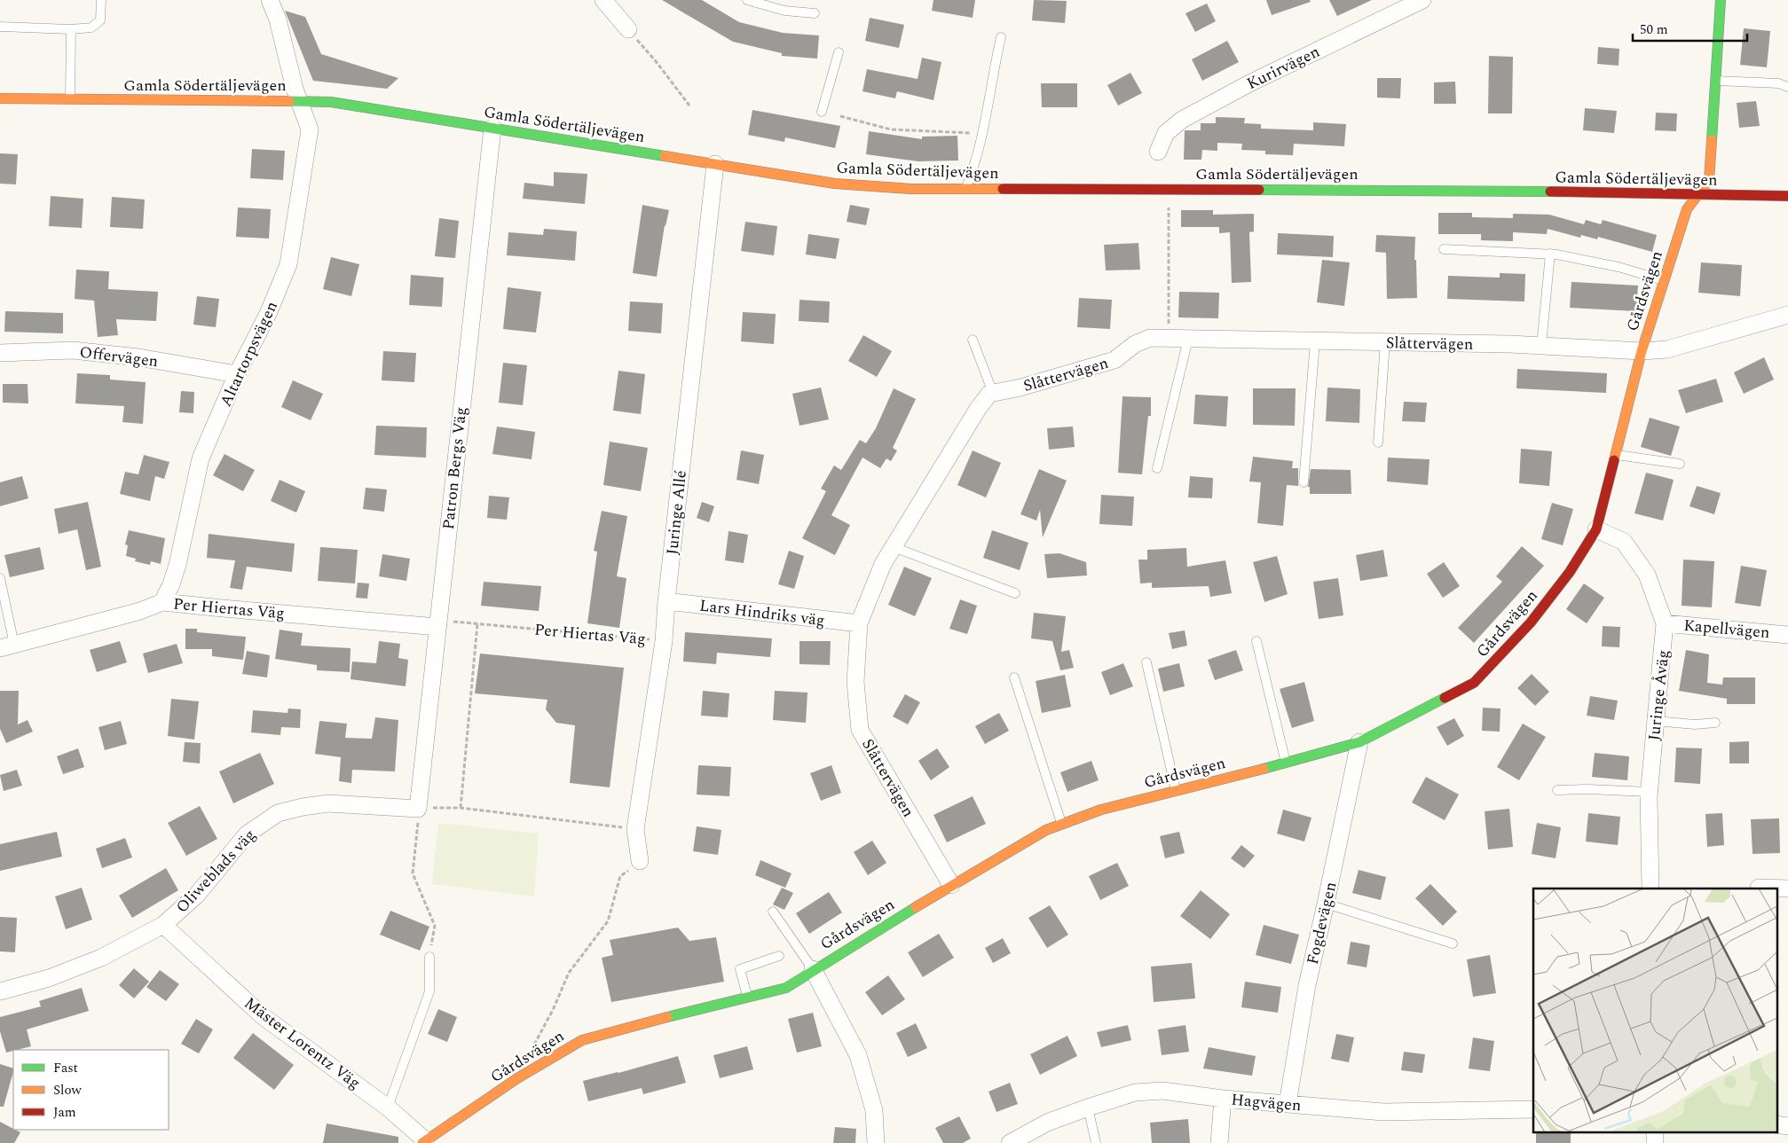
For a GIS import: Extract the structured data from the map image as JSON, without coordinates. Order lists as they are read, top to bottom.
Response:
{
  "streets": {
    "street": [
      "Kurirvägen",
      "Gamla Södertäljevägen",
      "Gårdsvägen",
      "Slåttervägen",
      "Altartorpsvägen",
      "Offervägen",
      "Patron Bergs Väg",
      "Juringe Allé",
      "Per Hiertas Väg",
      "Lars Hindriks väg",
      "Kapellvägen",
      "Juringe Åväg",
      "Oliweblads väg",
      "Fogdevägen",
      "Mäster Lorentz Väg",
      "Hagvägen"
    ]
  },
  "crossings": [
    ["Gamla Södertäljevägen", "Gårdsvägen"],
    ["Gamla Södertäljevägen", "Altartorpsvägen"],
    ["Gamla Södertäljevägen", "Patron Bergs Väg"],
    ["Gamla Södertäljevägen", "Juringe Allé"],
    ["Gårdsvägen", "Slåttervägen"],
    ["Gårdsvägen", "Juringe Åväg"],
    ["Gårdsvägen", "Fogdevägen"],
    ["Gårdsvägen", "Mäster Lorentz Väg"],
    ["Slåttervägen", "Lars Hindriks väg"],
    ["Altartorpsvägen", "Offervägen"],
    ["Altartorpsvägen", "Per Hiertas Väg"],
    ["Patron Bergs Väg", "Per Hiertas Väg"],
    ["Patron Bergs Väg", "Oliweblads väg"],
    ["Juringe Allé", "Per Hiertas Väg"],
    ["Juringe Allé", "Lars Hindriks väg"],
    ["Kapellvägen", "Juringe Åväg"],
    ["Oliweblads väg", "Mäster Lorentz Väg"],
    ["Fogdevägen", "Hagvägen"]
  ],
  "legend": ["Fast", "Slow", "Jam"],
  "scale_bar": "50 m"
}
